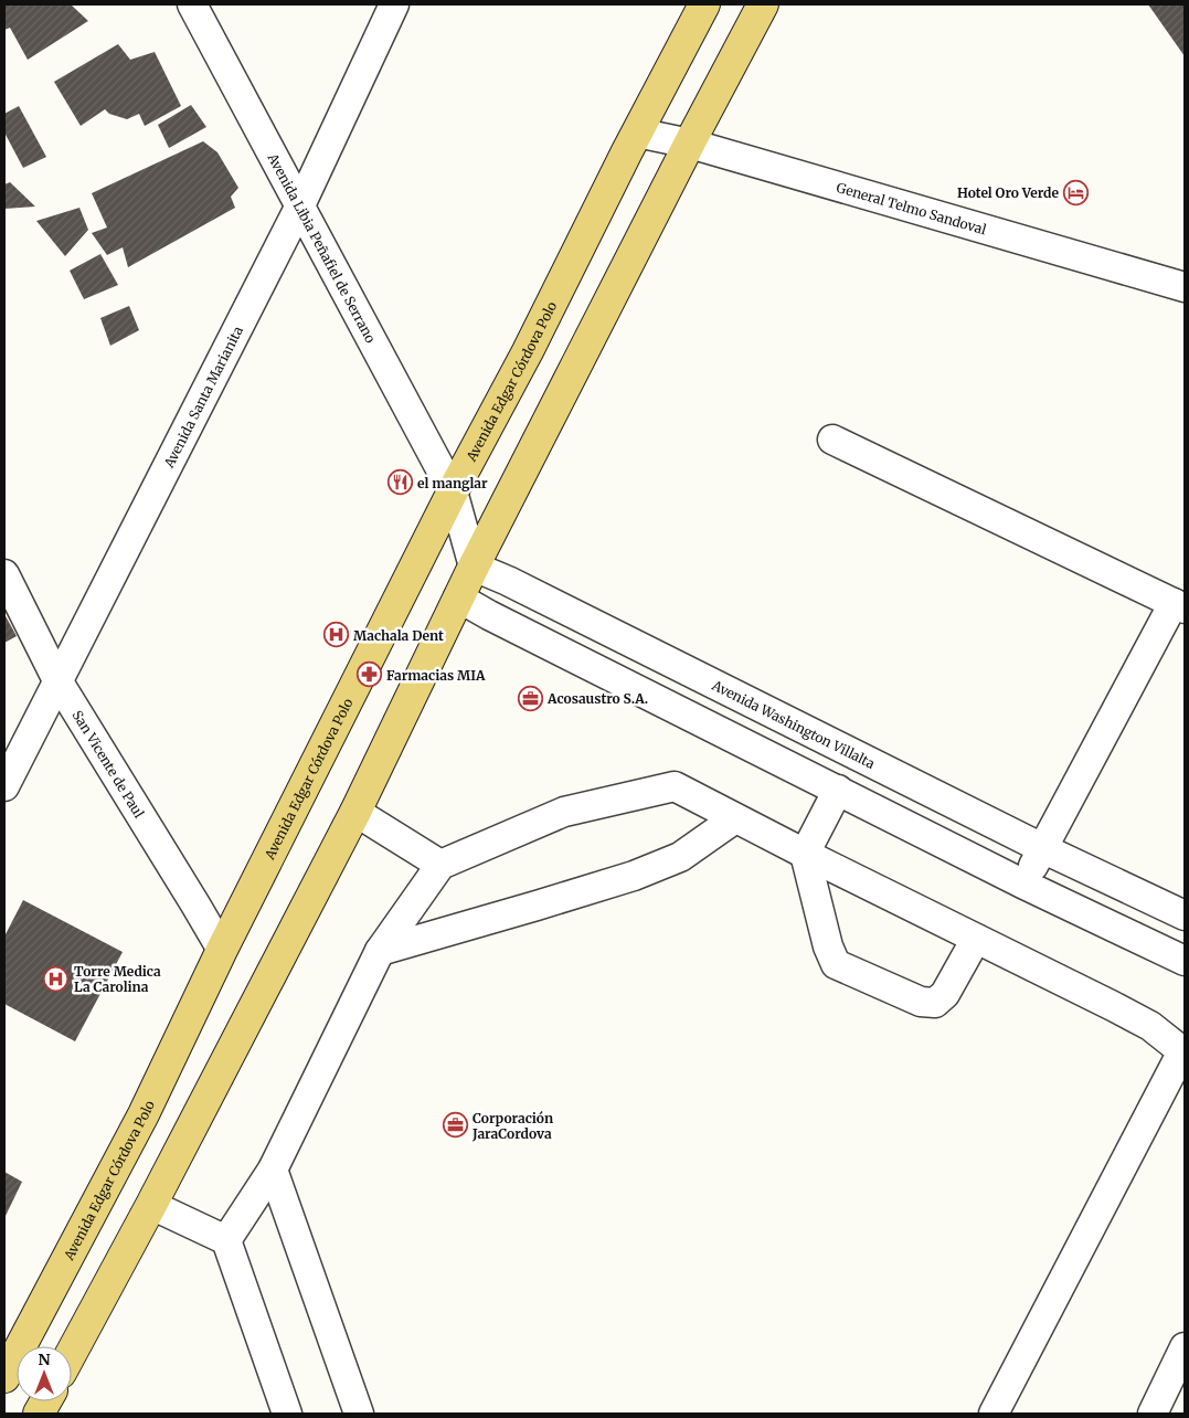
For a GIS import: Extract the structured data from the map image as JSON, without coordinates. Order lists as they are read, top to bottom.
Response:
{
  "streets": {
    "main road": ["Avenida Edgar Córdova Polo"],
    "street": [
      "General Telmo Sandoval",
      "Avenida Libia Peñafiel de Serrano",
      "Avenida Santa Marianita",
      "Avenida Washington Villalta",
      "San Vicente de Paul"
    ]
  },
  "crossings": [
    ["General Telmo Sandoval", "Avenida Edgar Córdova Polo"],
    ["Avenida Libia Peñafiel de Serrano", "Avenida Edgar Córdova Polo"],
    ["Avenida Libia Peñafiel de Serrano", "Avenida Santa Marianita"],
    ["Avenida Edgar Córdova Polo", "San Vicente de Paul"],
    ["Avenida Santa Marianita", "San Vicente de Paul"]
  ],
  "places": {
    "hotel": ["Hotel Oro Verde"],
    "restaurant": ["el manglar"],
    "hospital": ["Machala Dent", "Torre Medica La Carolina"],
    "pharmacy": ["Farmacias MIA"],
    "office": ["Acosaustro S.A.", "Corporación JaraCordova"]
  },
  "north": "top"
}
